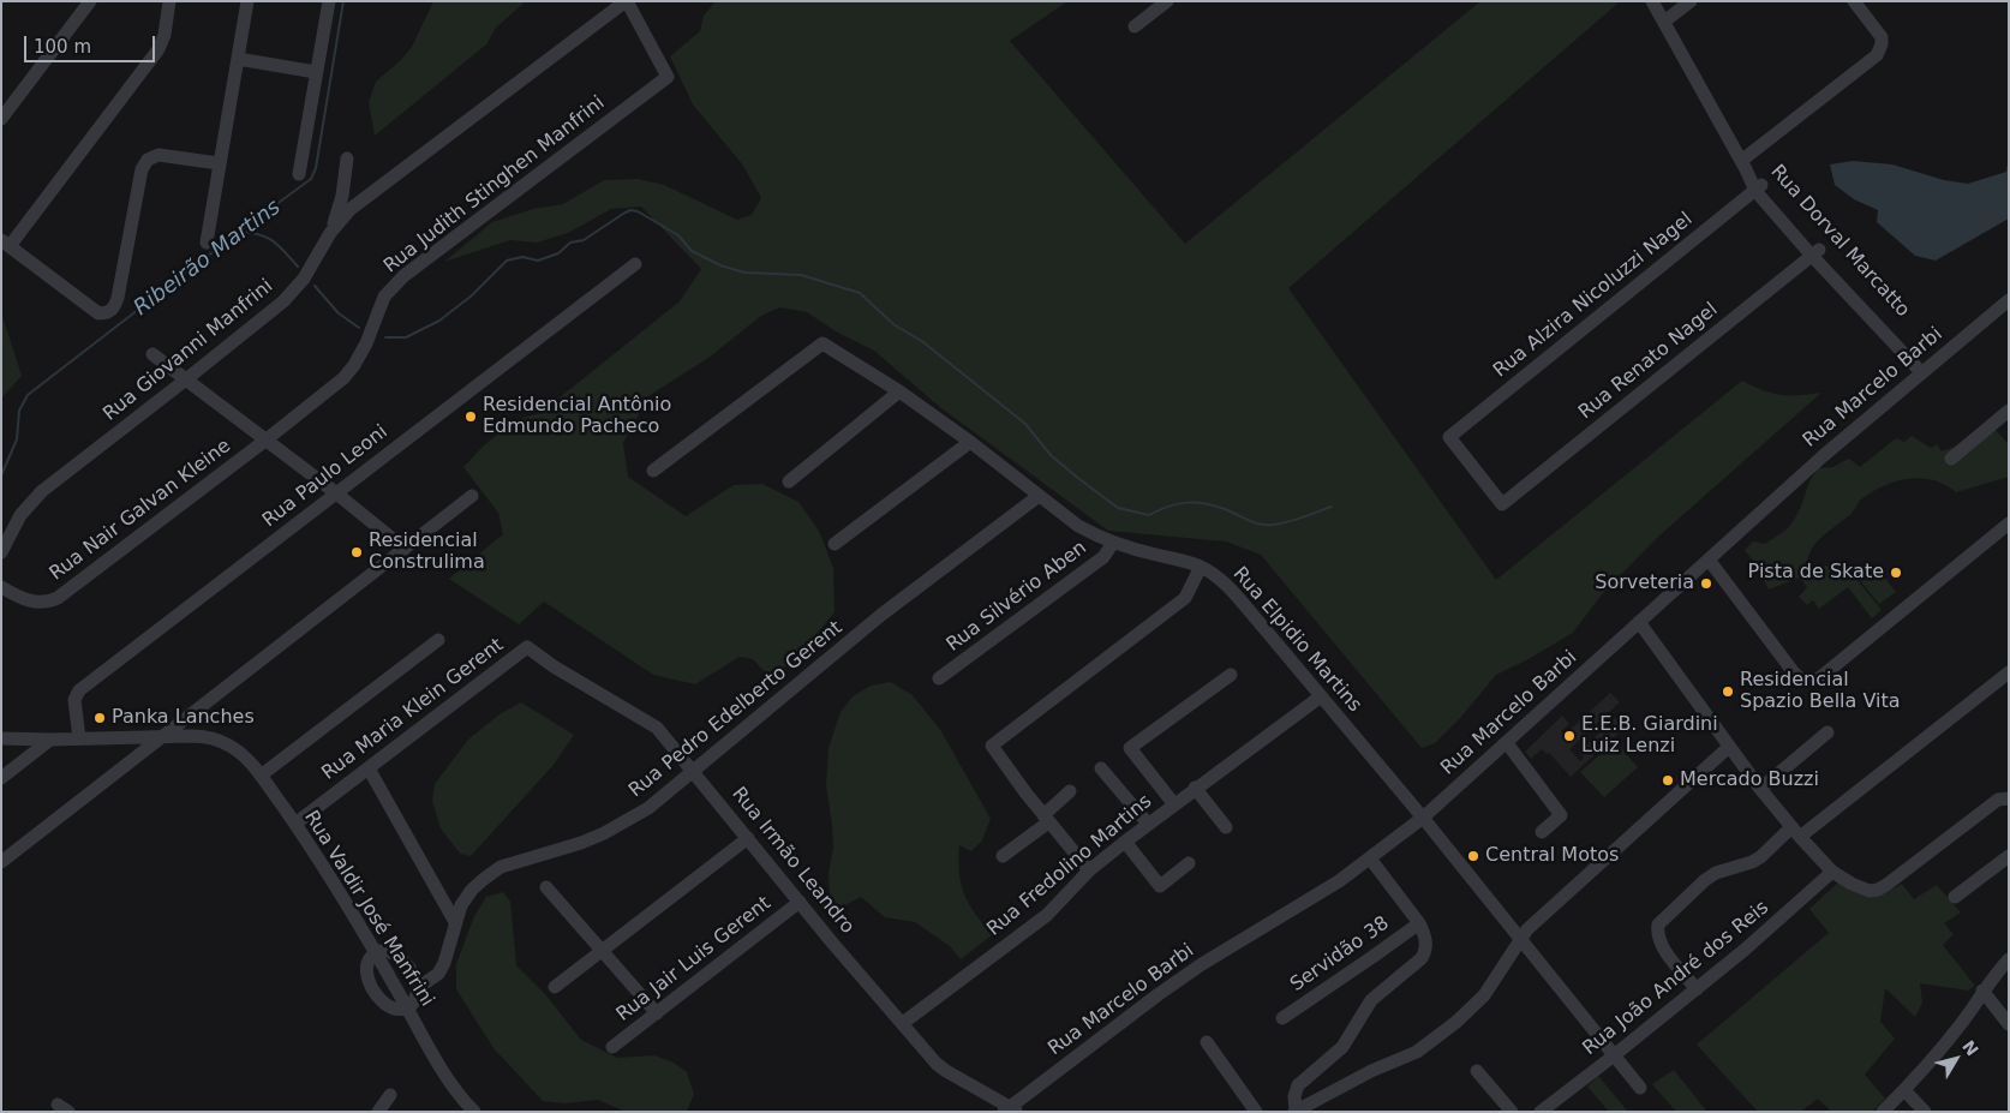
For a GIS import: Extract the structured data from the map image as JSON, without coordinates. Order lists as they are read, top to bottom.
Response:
{
  "streets": {
    "street": [
      "Rua Judith Stinghen Manfrini",
      "Rua Dorval Marcatto",
      "Rua Alzira Nicoluzzi Nagel",
      "Rua Giovanni Manfrini",
      "Rua Renato Nagel",
      "Rua Marcelo Barbi",
      "Rua Paulo Leoni",
      "Rua Nair Galvan Kleine",
      "Rua Silvério Aben",
      "Rua Elpidio Martins",
      "Rua Maria Klein Gerent",
      "Rua Pedro Edelberto Gerent",
      "Rua Irmão Leandro",
      "Rua Fredolino Martins",
      "Rua Valdir José Manfrini",
      "Servidão 38",
      "Rua Jair Luis Gerent",
      "Rua João André dos Reis"
    ]
  },
  "crossings": [
    ["Rua Judith Stinghen Manfrini", "Rua Giovanni Manfrini"],
    ["Rua Judith Stinghen Manfrini", "Rua Nair Galvan Kleine"],
    ["Rua Dorval Marcatto", "Rua Alzira Nicoluzzi Nagel"],
    ["Rua Dorval Marcatto", "Rua Renato Nagel"],
    ["Rua Dorval Marcatto", "Rua Marcelo Barbi"],
    ["Rua Alzira Nicoluzzi Nagel", "Rua Renato Nagel"],
    ["Rua Marcelo Barbi", "Rua Elpidio Martins"],
    ["Rua Marcelo Barbi", "Rua Irmão Leandro"],
    ["Rua Paulo Leoni", "Rua Valdir José Manfrini"],
    ["Rua Silvério Aben", "Rua Elpidio Martins"],
    ["Rua Elpidio Martins", "Rua Pedro Edelberto Gerent"],
    ["Rua Elpidio Martins", "Rua Fredolino Martins"],
    ["Rua Elpidio Martins", "Rua João André dos Reis"],
    ["Rua Maria Klein Gerent", "Rua Irmão Leandro"],
    ["Rua Maria Klein Gerent", "Rua Valdir José Manfrini"],
    ["Rua Pedro Edelberto Gerent", "Rua Irmão Leandro"],
    ["Rua Irmão Leandro", "Rua Fredolino Martins"],
    ["Rua Irmão Leandro", "Rua Jair Luis Gerent"]
  ],
  "water": ["Ribeirão Martins"],
  "places": [
    "Residencial Antônio Edmundo Pacheco",
    "Residencial Construlima",
    "Pista de Skate",
    "Sorveteria",
    "Residencial Spazio Bella Vita",
    "Panka Lanches",
    "E.E.B. Giardini Luiz Lenzi",
    "Mercado Buzzi",
    "Central Motos"
  ],
  "scale_bar": "100 m",
  "north": "top right"
}
